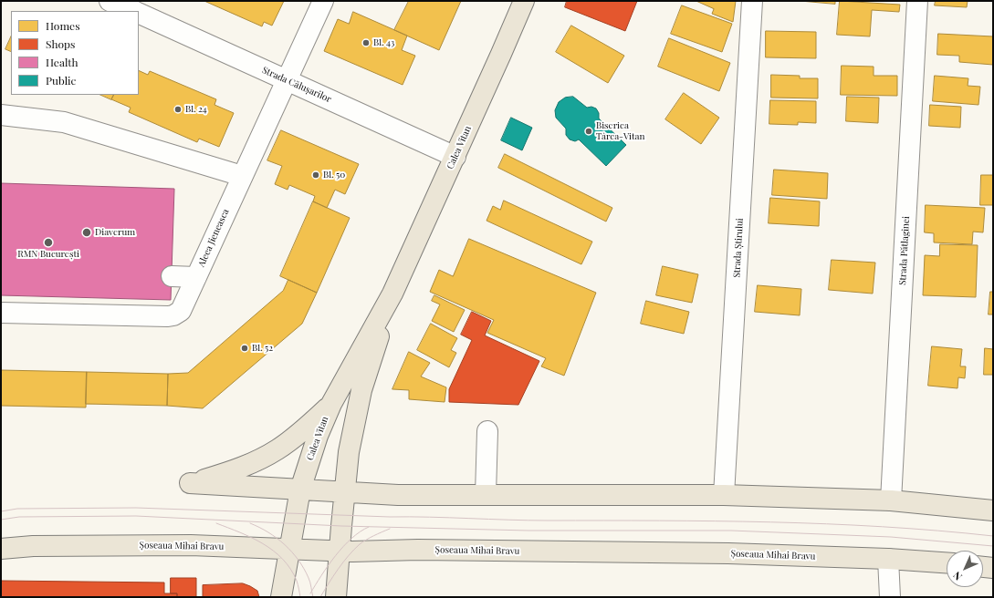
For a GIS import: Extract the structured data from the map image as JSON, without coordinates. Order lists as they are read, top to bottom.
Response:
{
  "streets": {
    "main road": ["Calea Vitan", "Șoseaua Mihai Bravu"],
    "street": [
      "Strada Călușarilor",
      "Aleea Jieneasca",
      "Strada Știrului",
      "Strada Pătlaginei"
    ]
  },
  "crossings": [
    ["Strada Călușarilor", "Calea Vitan"],
    ["Strada Călușarilor", "Aleea Jieneasca"],
    ["Calea Vitan", "Șoseaua Mihai Bravu"]
  ],
  "places": [
    "Bl. 43",
    "Bl. 24",
    "Biserica Târca-Vitan",
    "Bl. 50",
    "Diaverum",
    "RMN București",
    "Bl. 52"
  ],
  "legend": [
    "Homes",
    "Shops",
    "Health",
    "Public"
  ],
  "north": "bottom left"
}
